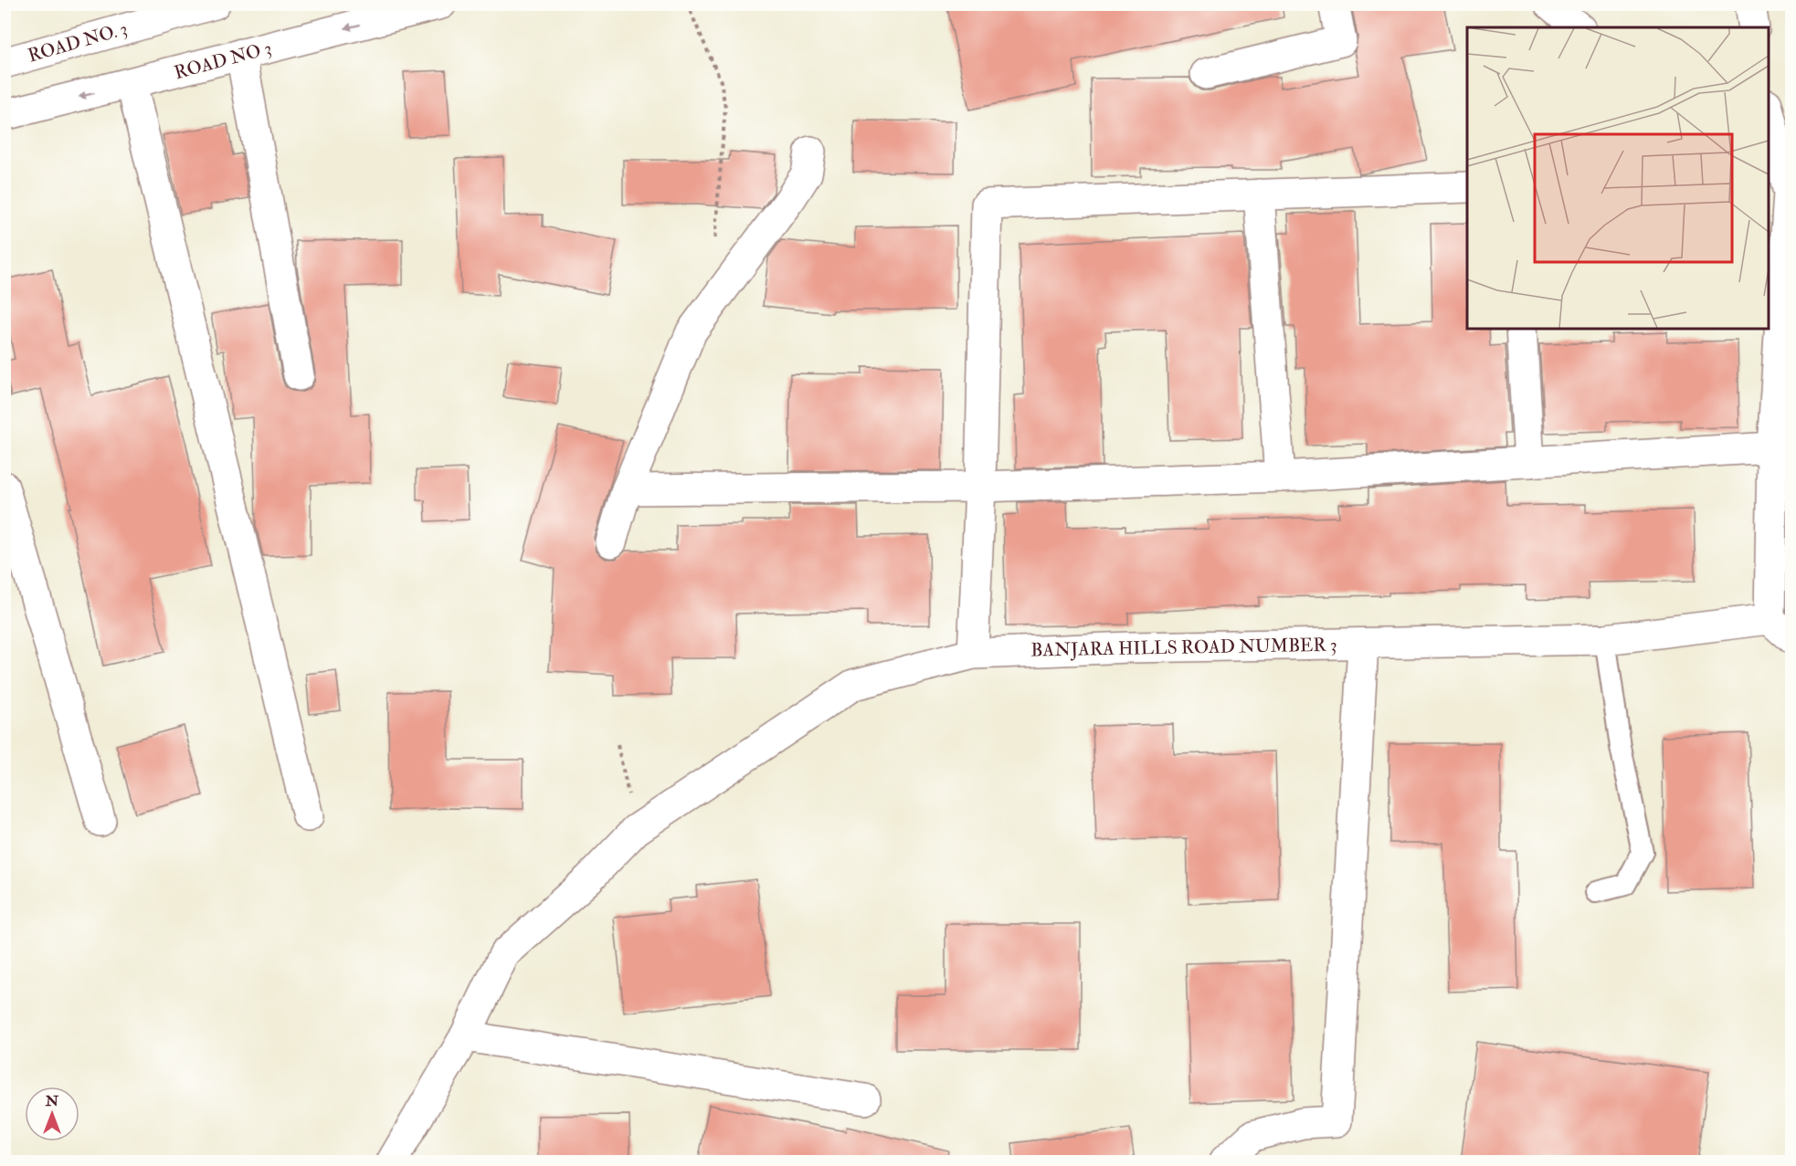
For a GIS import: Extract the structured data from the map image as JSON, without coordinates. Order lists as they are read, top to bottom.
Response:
{
  "streets": {
    "street": ["ROAD NO. 3", "ROAD NO 3", "BANJARA HILLS ROAD NUMBER 3"]
  },
  "one_way": ["ROAD NO 3"],
  "north": "top"
}
